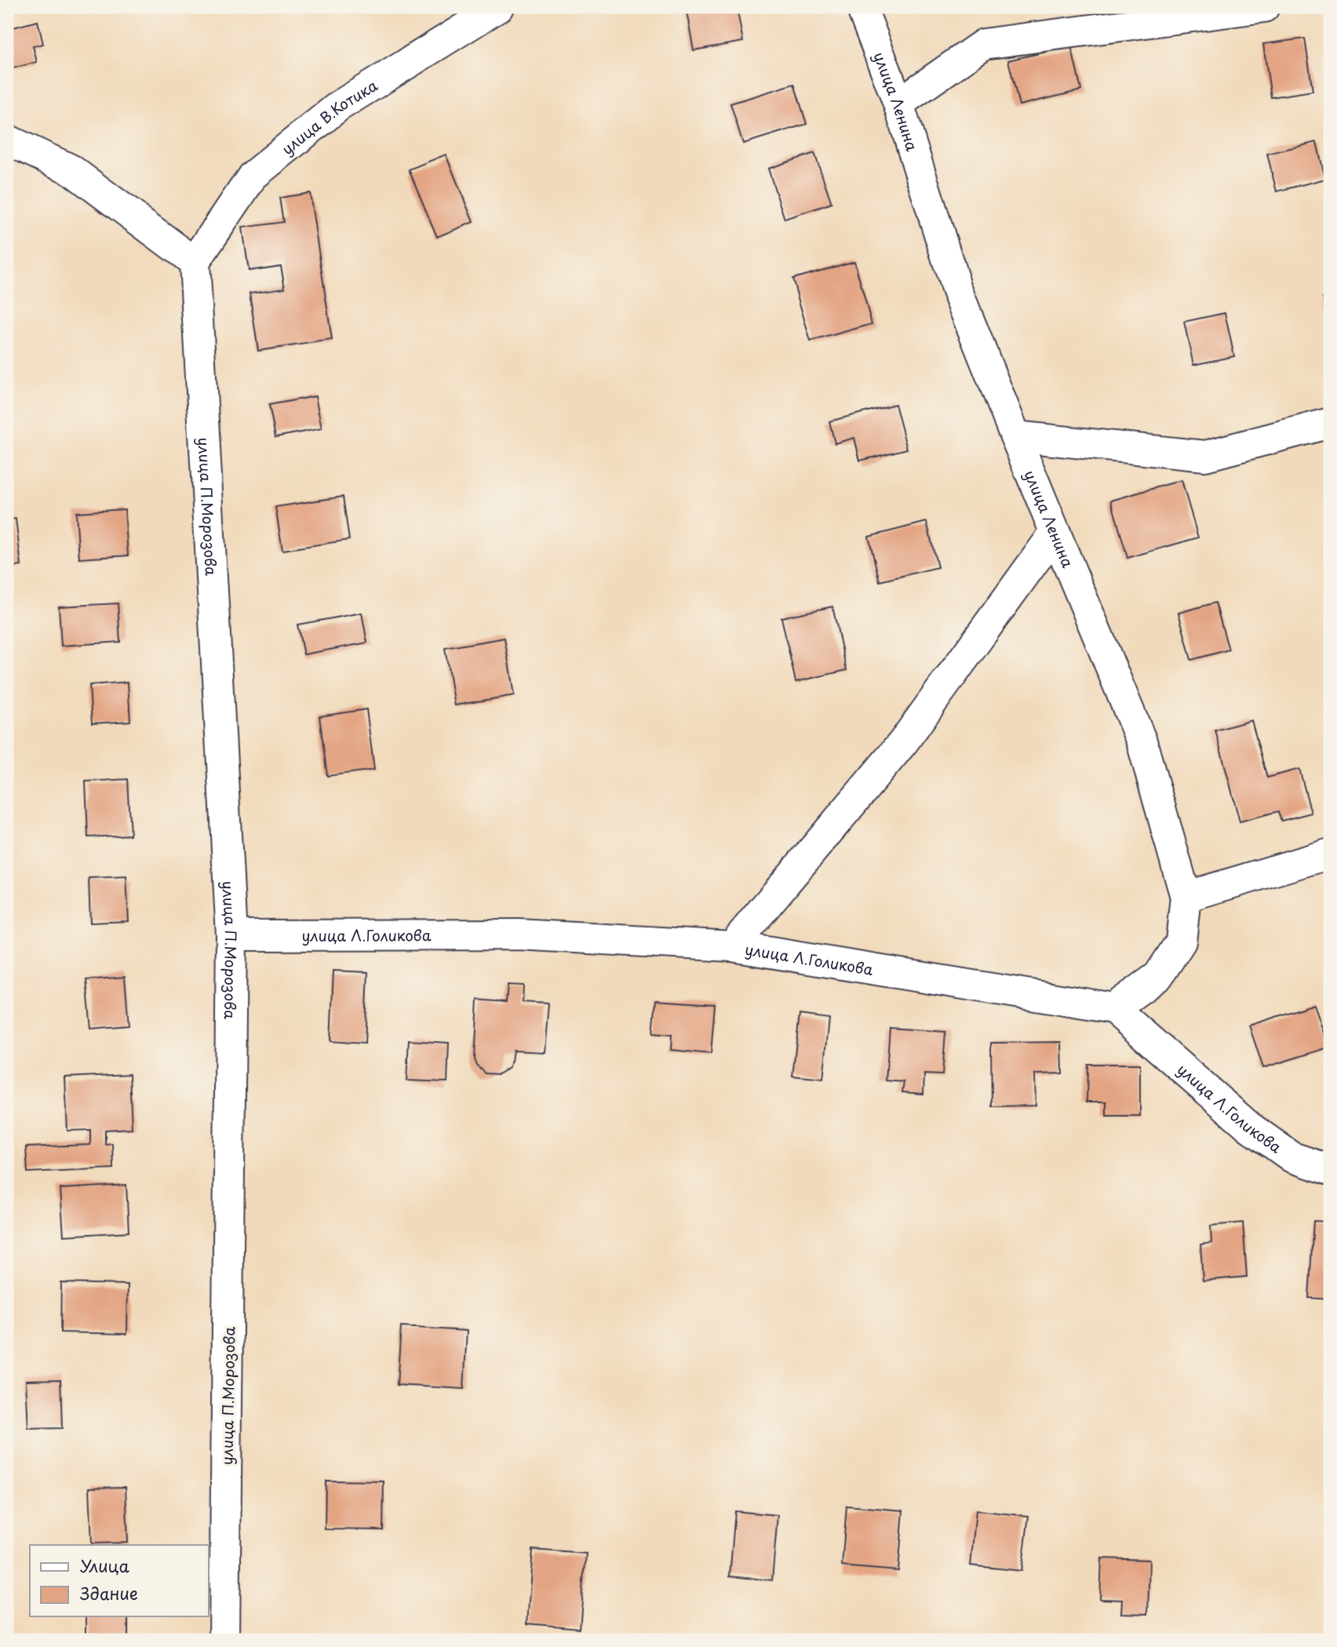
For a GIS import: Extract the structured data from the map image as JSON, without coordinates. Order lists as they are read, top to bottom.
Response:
{
  "streets": {
    "street": [
      "улица Ленина",
      "улица В.Котика",
      "улица П.Морозова",
      "улица Л.Голикова"
    ]
  },
  "crossings": [
    ["улица Ленина", "улица Л.Голикова"],
    ["улица В.Котика", "улица П.Морозова"],
    ["улица П.Морозова", "улица Л.Голикова"]
  ],
  "legend": ["Улица", "Здание"]
}
